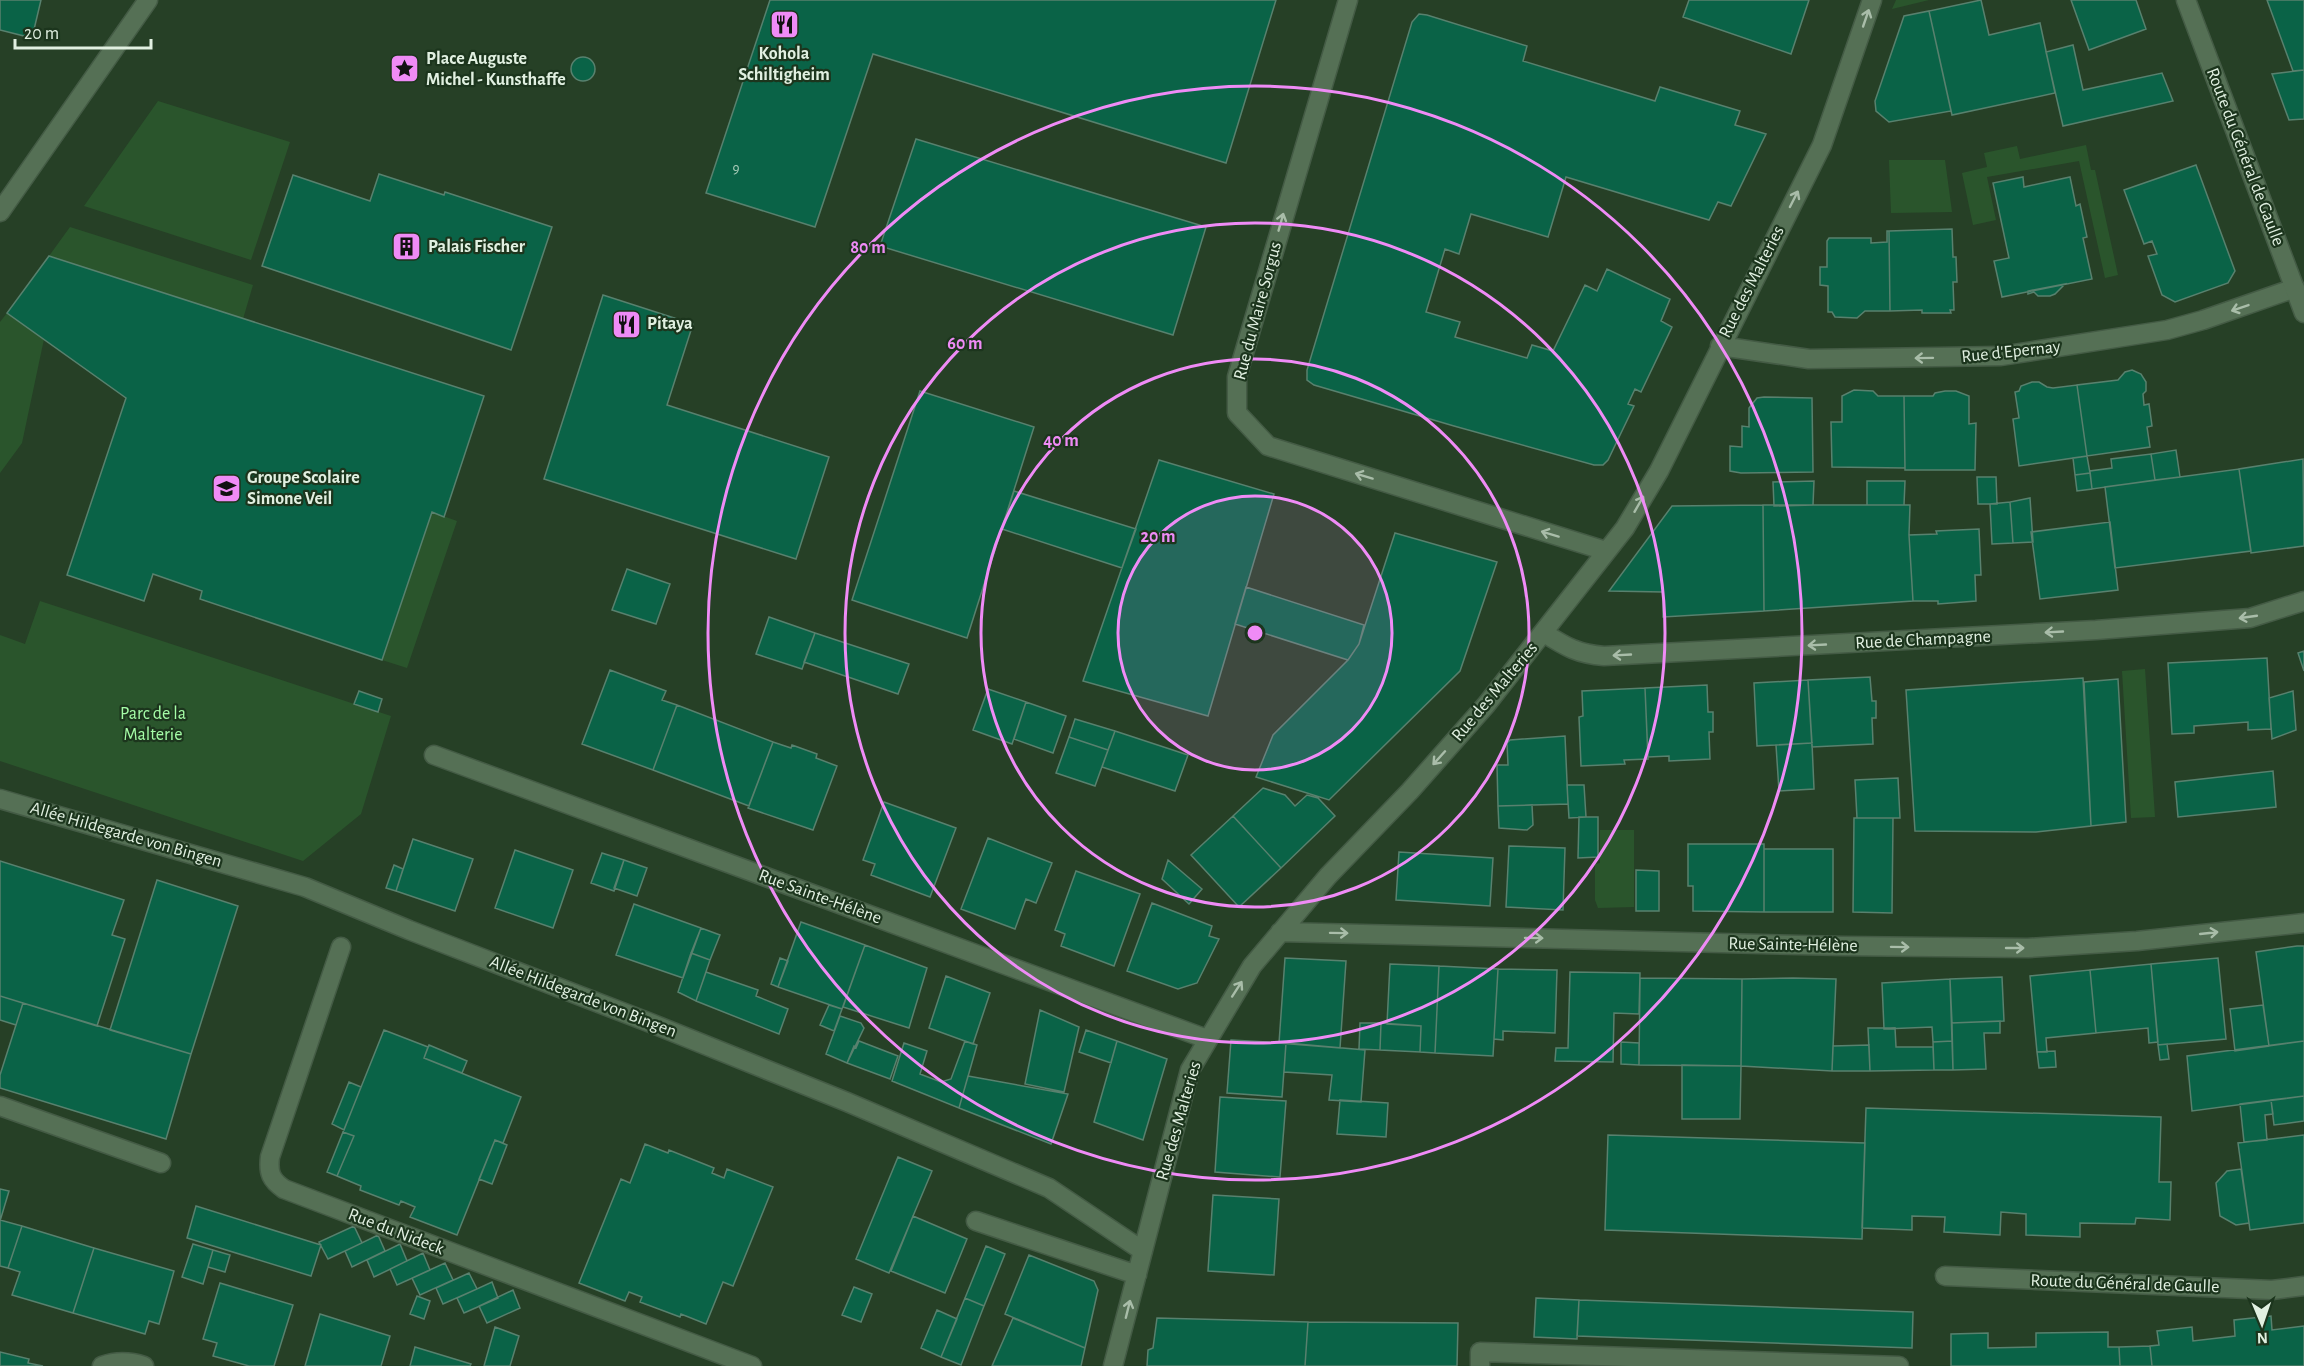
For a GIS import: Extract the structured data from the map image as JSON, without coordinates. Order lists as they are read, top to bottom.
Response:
{
  "streets": {
    "street": [
      "Route du Général de Gaulle",
      "Rue des Malteries",
      "Rue du Maire Sorgus",
      "Rue d'Epernay",
      "Rue de Champagne",
      "Allée Hildegarde von Bingen",
      "Rue Sainte-Hélène",
      "Rue du Nideck"
    ]
  },
  "crossings": [
    ["Route du Général de Gaulle", "Rue d'Epernay"],
    ["Rue des Malteries", "Rue du Maire Sorgus"],
    ["Rue des Malteries", "Rue d'Epernay"],
    ["Rue des Malteries", "Rue de Champagne"],
    ["Rue des Malteries", "Allée Hildegarde von Bingen"],
    ["Rue des Malteries", "Rue Sainte-Hélène"]
  ],
  "one_way": ["Rue d'Epernay", "Rue de Champagne", "Rue Sainte-Hélène"],
  "parks": ["Parc de la Malterie"],
  "places": {
    "restaurant": ["Kohola Schiltigheim", "Pitaya"],
    "place": ["Place Auguste Michel - Kunsthaffe"],
    "building": ["Palais Fischer"],
    "school or university": ["Groupe Scolaire Simone Veil"]
  },
  "house_numbers": ["9"],
  "scale_bar": "20 m",
  "north": "bottom",
  "rings": [
    "80 m",
    "60 m",
    "40 m",
    "20 m"
  ]
}
